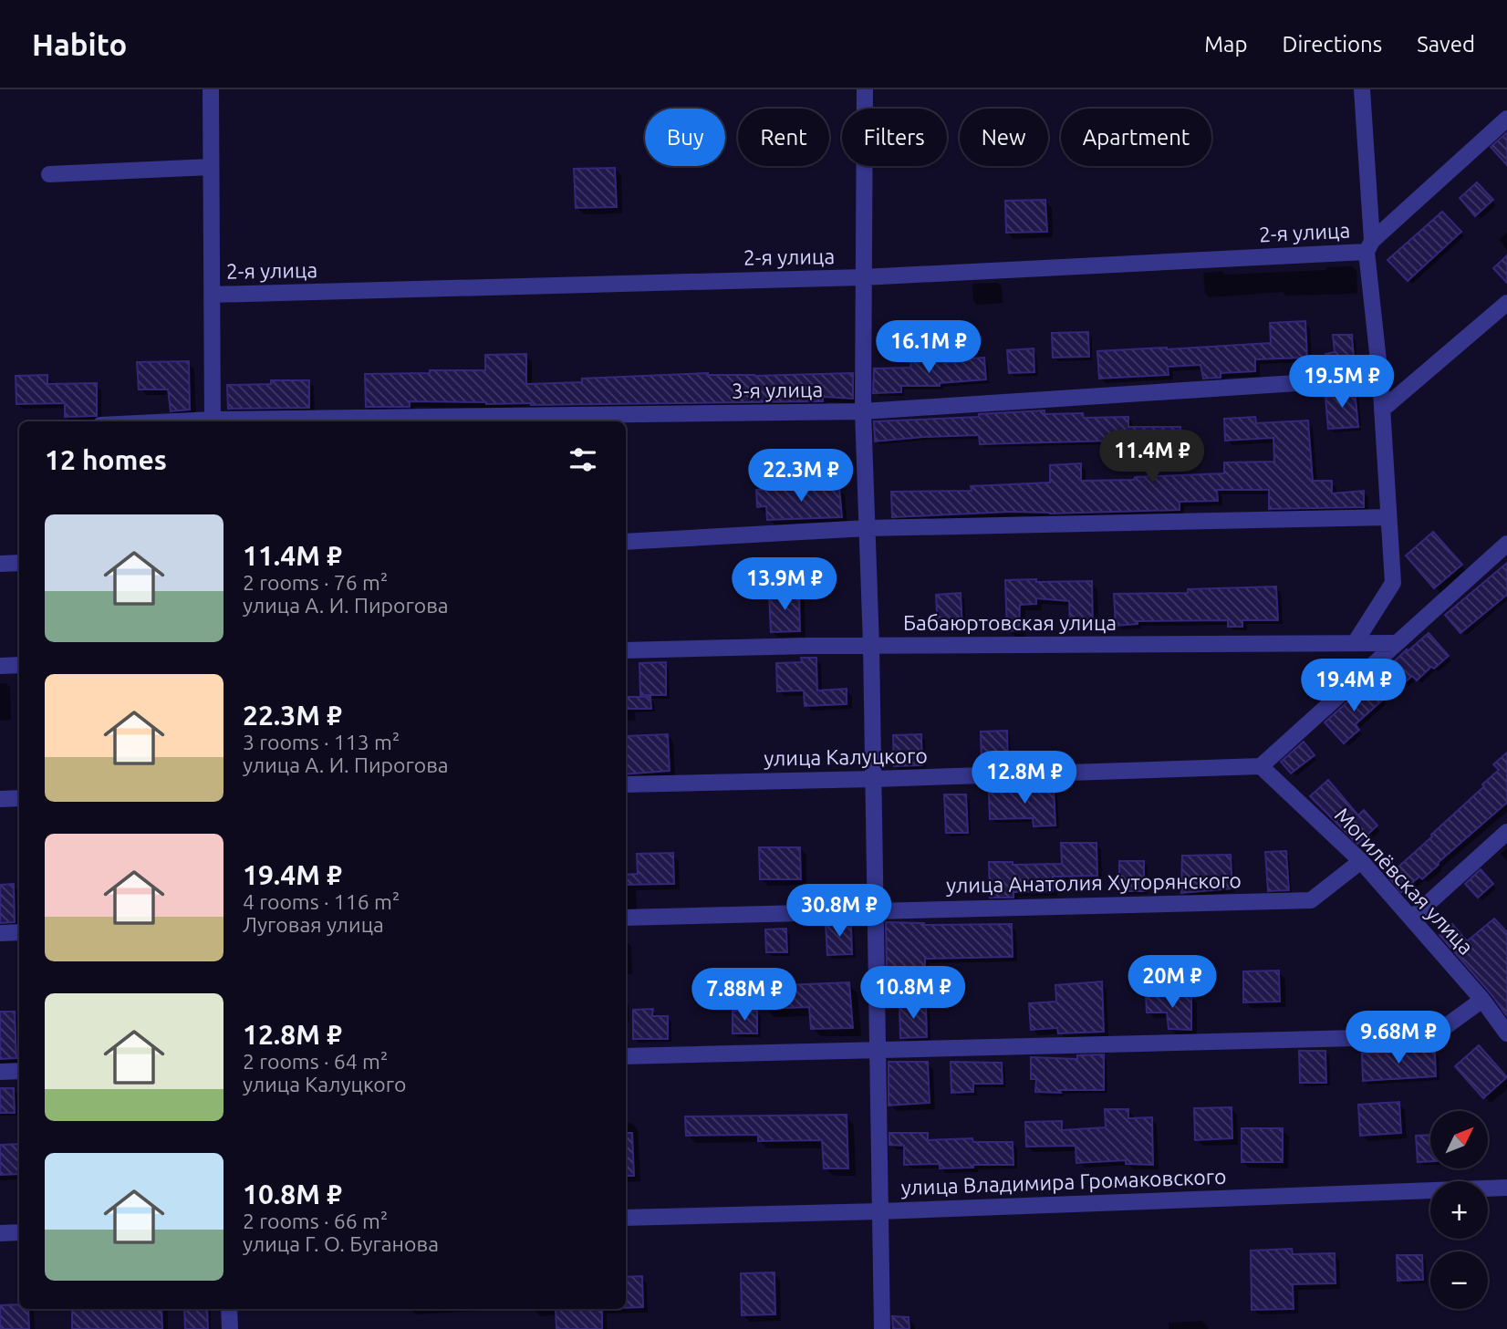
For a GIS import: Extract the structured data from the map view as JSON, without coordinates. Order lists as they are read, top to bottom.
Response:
{
  "streets": {
    "street": [
      "2-я улица",
      "3-я улица",
      "Бабаюртовская улица",
      "улица Калуцкого",
      "Могилёвская улица",
      "улица Анатолия Хуторянского",
      "улица Владимира Громаковского"
    ]
  },
  "crossings": [
    ["улица Калуцкого", "Могилёвская улица"],
    ["Могилёвская улица", "улица Анатолия Хуторянского"]
  ],
  "north": "top right",
  "page": {
    "header": "Habito",
    "nav": ["Map", "Directions", "Saved"],
    "chip": [
      "Buy",
      "Rent",
      "Filters",
      "New",
      "Apartment"
    ],
    "price": [
      "16.1M ₽",
      "19.5M ₽",
      "11.4M ₽",
      "22.3M ₽",
      "13.9M ₽",
      "19.4M ₽",
      "12.8M ₽",
      "30.8M ₽",
      "20M ₽",
      "10.8M ₽",
      "7.88M ₽",
      "9.68M ₽"
    ],
    "heading": "12 homes",
    "list": [
      {
        "name": "11.4M ₽",
        "note": "2 rooms · 76 m² · улица А. И. Пирогова"
      },
      {
        "name": "22.3M ₽",
        "note": "3 rooms · 113 m² · улица А. И. Пирогова"
      },
      {
        "name": "19.4M ₽",
        "note": "4 rooms · 116 m² · Луговая улица"
      },
      {
        "name": "12.8M ₽",
        "note": "2 rooms · 64 m² · улица Калуцкого"
      },
      {
        "name": "10.8M ₽",
        "note": "2 rooms · 66 m² · улица Г. О. Буганова"
      }
    ],
    "map_buttons": ["+", "−"]
  }
}
